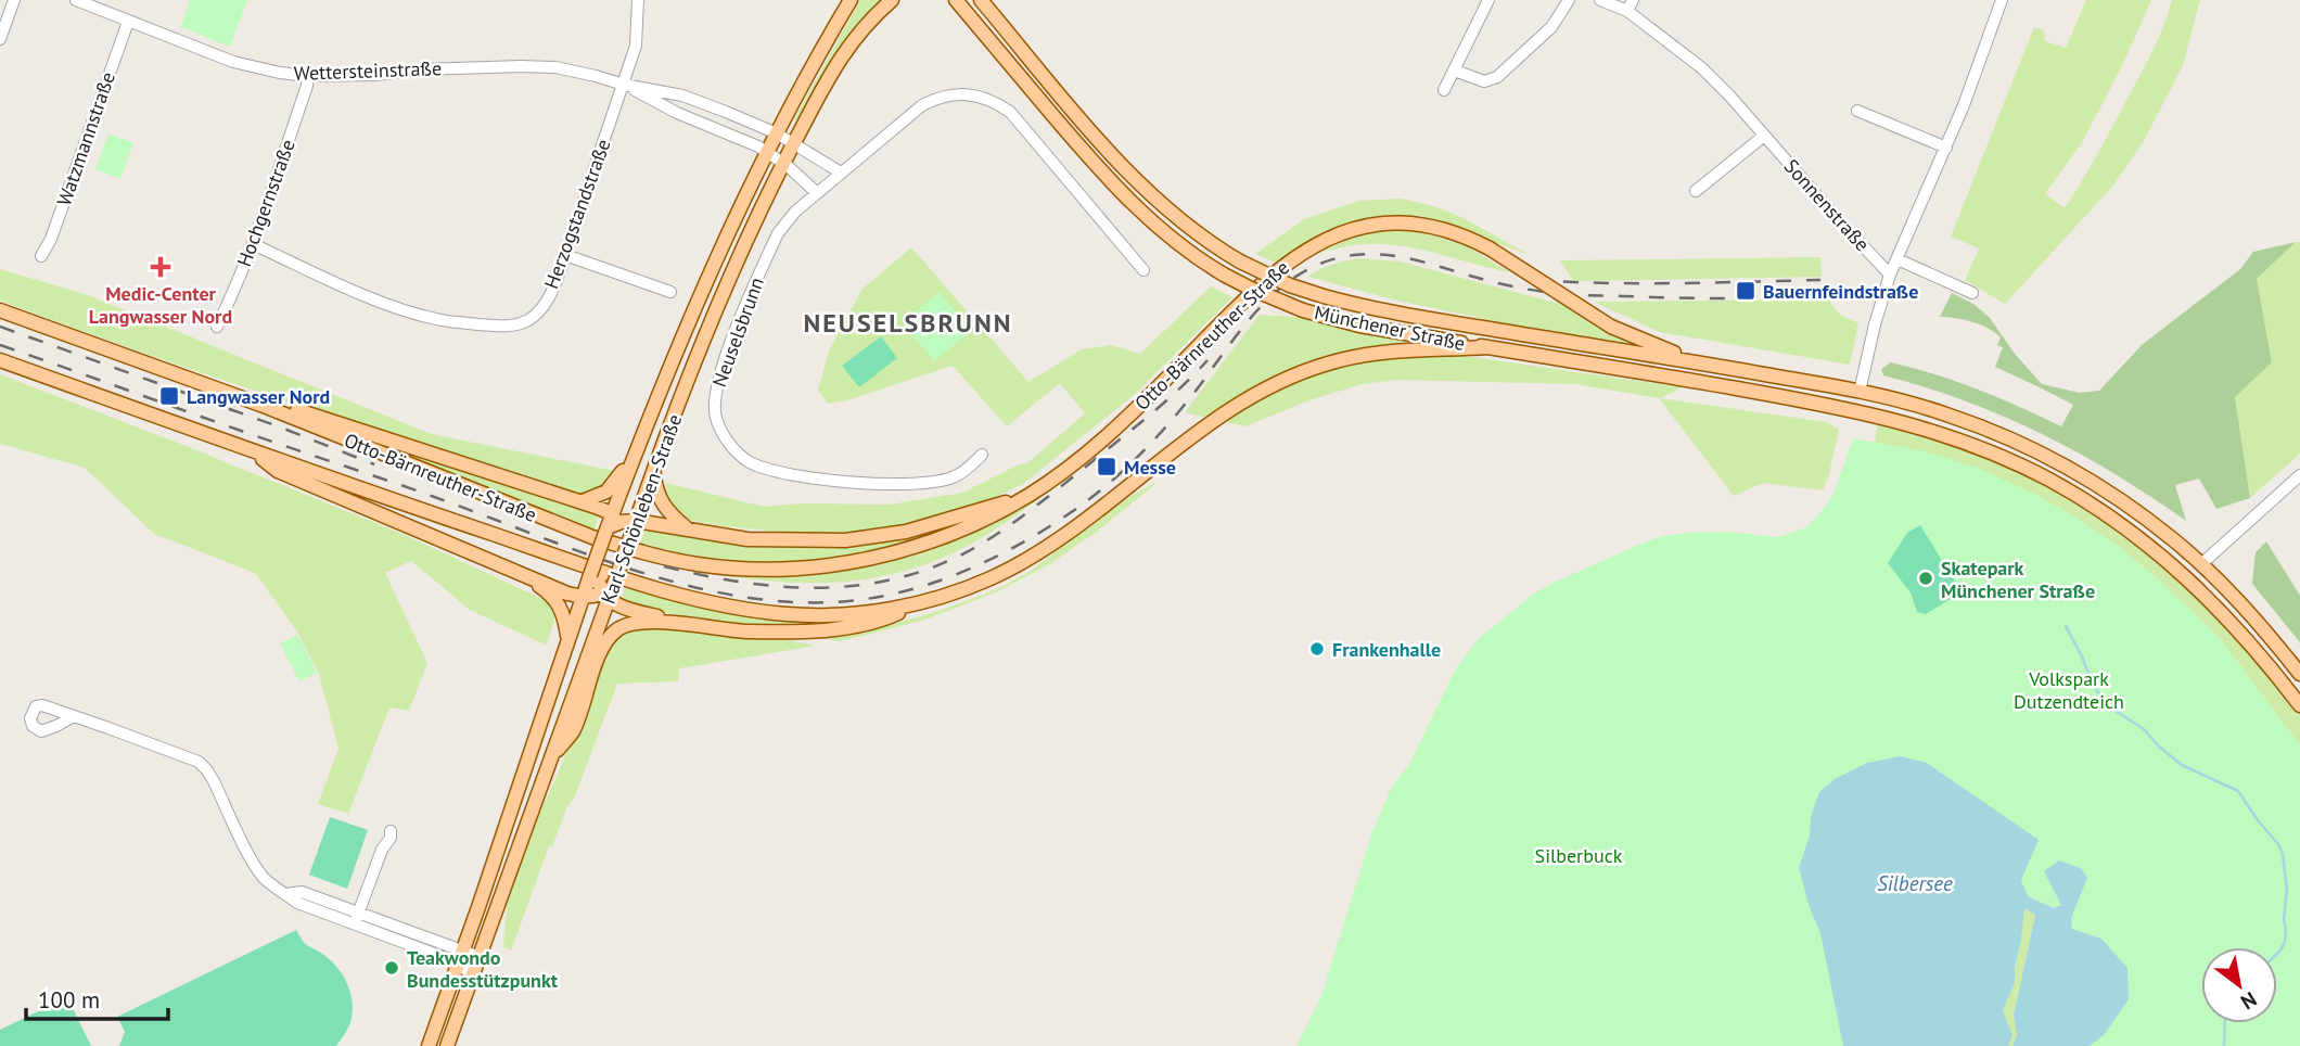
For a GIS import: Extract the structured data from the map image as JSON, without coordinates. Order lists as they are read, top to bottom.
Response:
{
  "streets": {
    "main road": ["Münchener Straße", "Otto-Bärnreuther-Straße", "Karl-Schönleben-Straße"],
    "street": [
      "Wettersteinstraße",
      "Watzmannstraße",
      "Hochgernstraße",
      "Sonnenstraße",
      "Herzogstandstraße",
      "Neuselsbrunn"
    ]
  },
  "crossings": [
    ["Wettersteinstraße", "Watzmannstraße"],
    ["Wettersteinstraße", "Hochgernstraße"],
    ["Wettersteinstraße", "Herzogstandstraße"],
    ["Wettersteinstraße", "Karl-Schönleben-Straße"],
    ["Hochgernstraße", "Herzogstandstraße"],
    ["Münchener Straße", "Otto-Bärnreuther-Straße"],
    ["Otto-Bärnreuther-Straße", "Karl-Schönleben-Straße"]
  ],
  "districts": ["NEUSELSBRUNN"],
  "water": ["Silbersee"],
  "parks": ["Volkspark Dutzendteich", "Silberbuck"],
  "places": {
    "health": ["Medic-Center Langwasser Nord"],
    "transit": ["Bauernfeindstraße", "Langwasser Nord", "Messe"],
    "other": ["Skatepark Münchener Straße", "Frankenhalle", "Teakwondo Bundesstützpunkt"]
  },
  "scale_bar": "100 m",
  "north": "bottom right"
}
